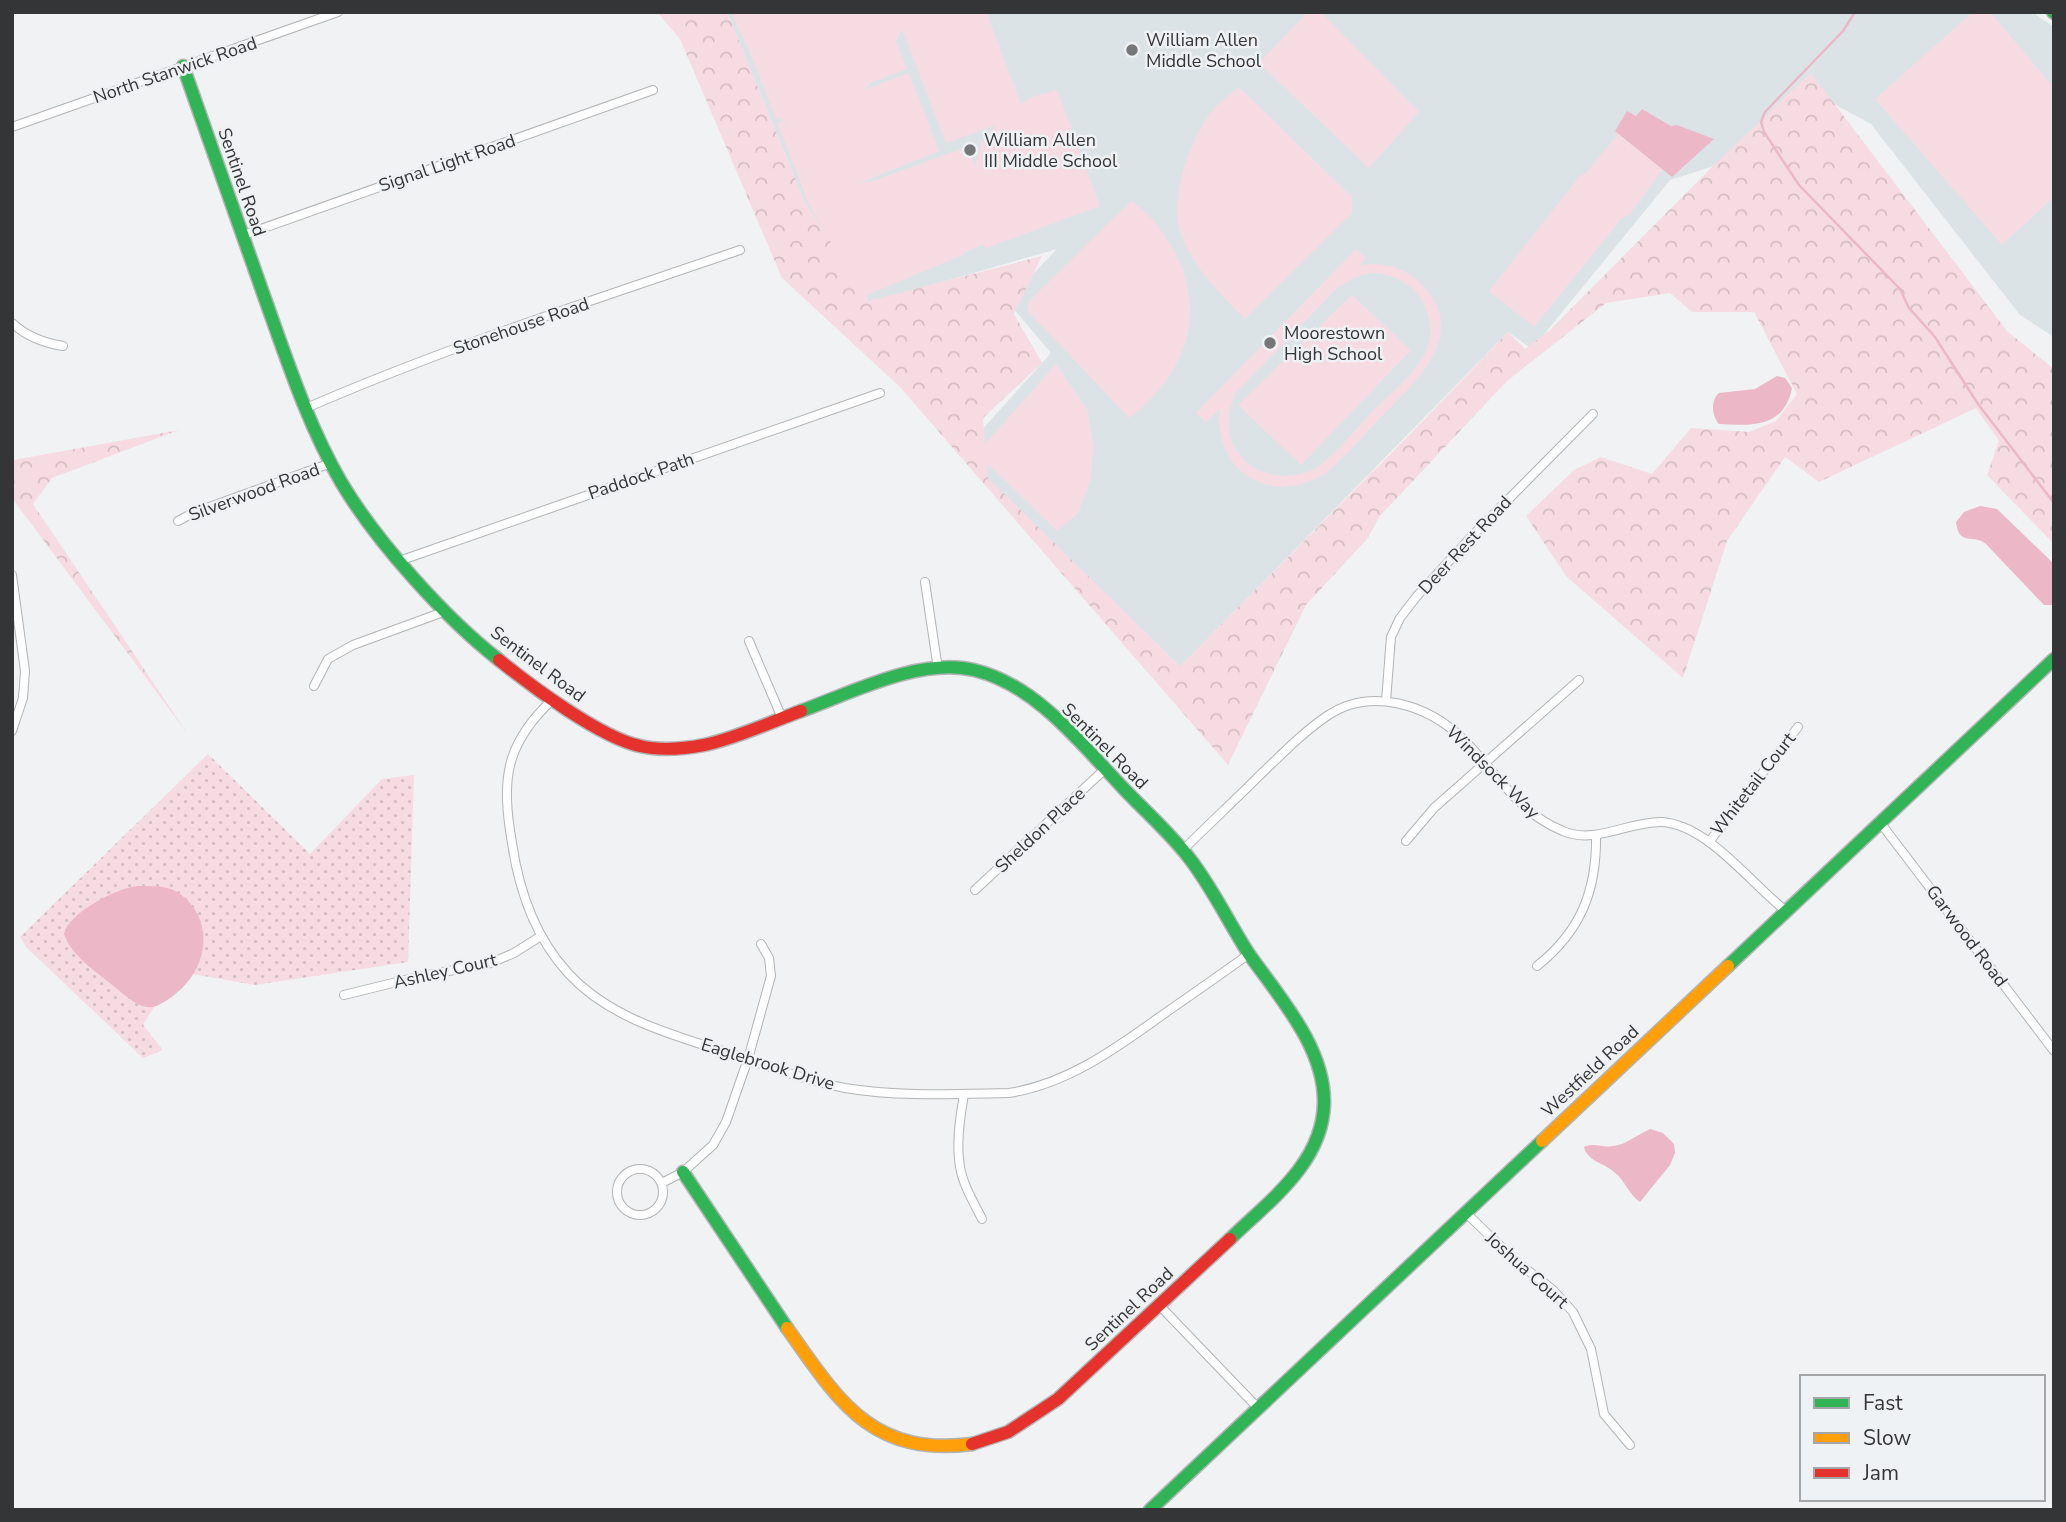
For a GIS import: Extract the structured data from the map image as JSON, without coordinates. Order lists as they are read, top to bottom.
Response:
{
  "streets": {
    "street": [
      "North Stanwick Road",
      "Signal Light Road",
      "Sentinel Road",
      "Stonehouse Road",
      "Paddock Path",
      "Silverwood Road",
      "Deer Rest Road",
      "Windsock Way",
      "Whitetail Court",
      "Sheldon Place",
      "Garwood Road",
      "Ashley Court",
      "Eaglebrook Drive",
      "Westfield Road",
      "Joshua Court"
    ]
  },
  "crossings": [
    ["North Stanwick Road", "Sentinel Road"],
    ["Signal Light Road", "Sentinel Road"],
    ["Sentinel Road", "Stonehouse Road"],
    ["Sentinel Road", "Paddock Path"],
    ["Sentinel Road", "Silverwood Road"],
    ["Sentinel Road", "Windsock Way"],
    ["Sentinel Road", "Sheldon Place"],
    ["Sentinel Road", "Eaglebrook Drive"],
    ["Deer Rest Road", "Windsock Way"],
    ["Windsock Way", "Whitetail Court"],
    ["Windsock Way", "Westfield Road"],
    ["Garwood Road", "Westfield Road"],
    ["Ashley Court", "Eaglebrook Drive"],
    ["Westfield Road", "Joshua Court"]
  ],
  "places": ["William Allen Middle School", "William Allen III Middle School", "Moorestown High School"],
  "legend": ["Fast", "Slow", "Jam"]
}
